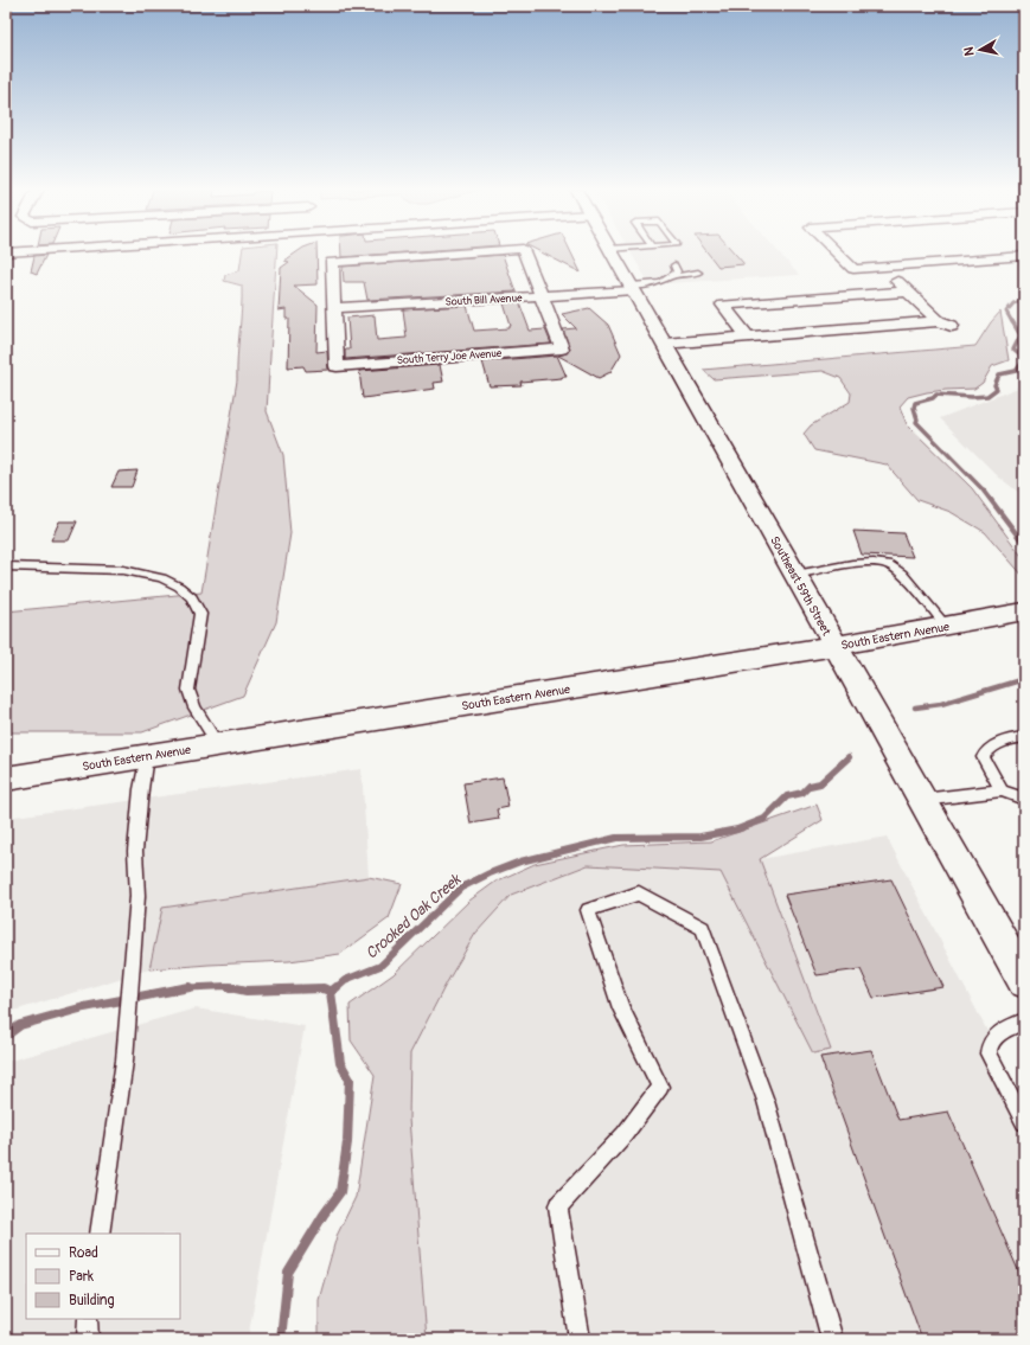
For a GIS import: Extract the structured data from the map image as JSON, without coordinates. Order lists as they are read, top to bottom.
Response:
{
  "streets": {
    "main road": ["Southeast 59th Street", "South Eastern Avenue"],
    "street": ["South Bill Avenue", "South Terry Joe Avenue"]
  },
  "crossings": [
    ["South Bill Avenue", "South Terry Joe Avenue"],
    ["South Bill Avenue", "Southeast 59th Street"],
    ["Southeast 59th Street", "South Eastern Avenue"]
  ],
  "water": ["Crooked Oak Creek"],
  "legend": ["Road", "Park", "Building"],
  "north": "left"
}
